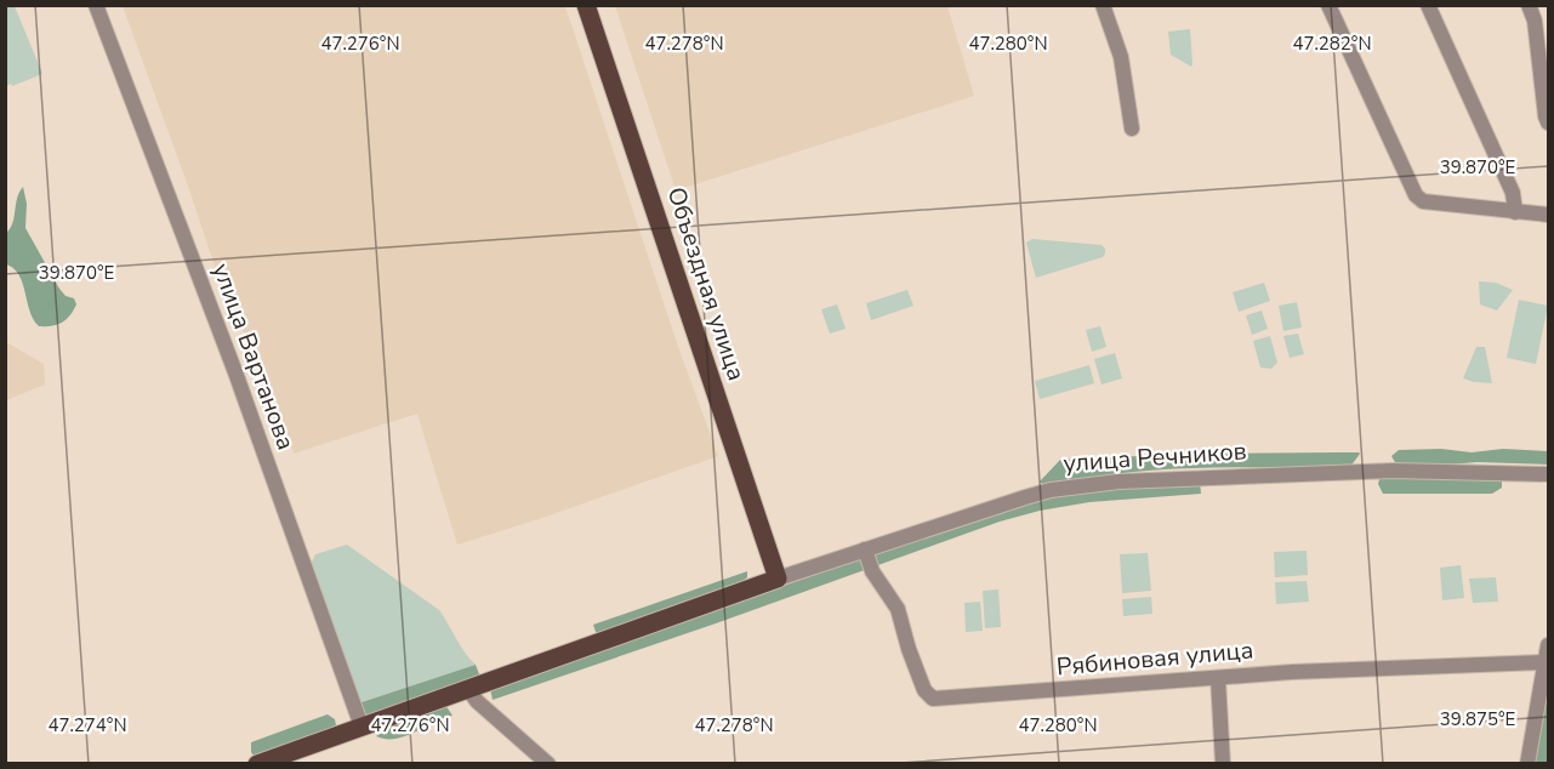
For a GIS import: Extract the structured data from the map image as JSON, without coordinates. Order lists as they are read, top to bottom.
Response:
{
  "streets": {
    "main road": ["Объездная улица"],
    "street": ["улица Вартанова", "улица Речников", "Рябиновая улица"]
  },
  "crossings": [
    ["Объездная улица", "улица Речников"],
    ["улица Речников", "Рябиновая улица"]
  ],
  "coordinates": [
    "47.276°N",
    "47.278°N",
    "47.280°N",
    "47.282°N",
    "39.870°E",
    "39.875°E",
    "47.274°N"
  ]
}
